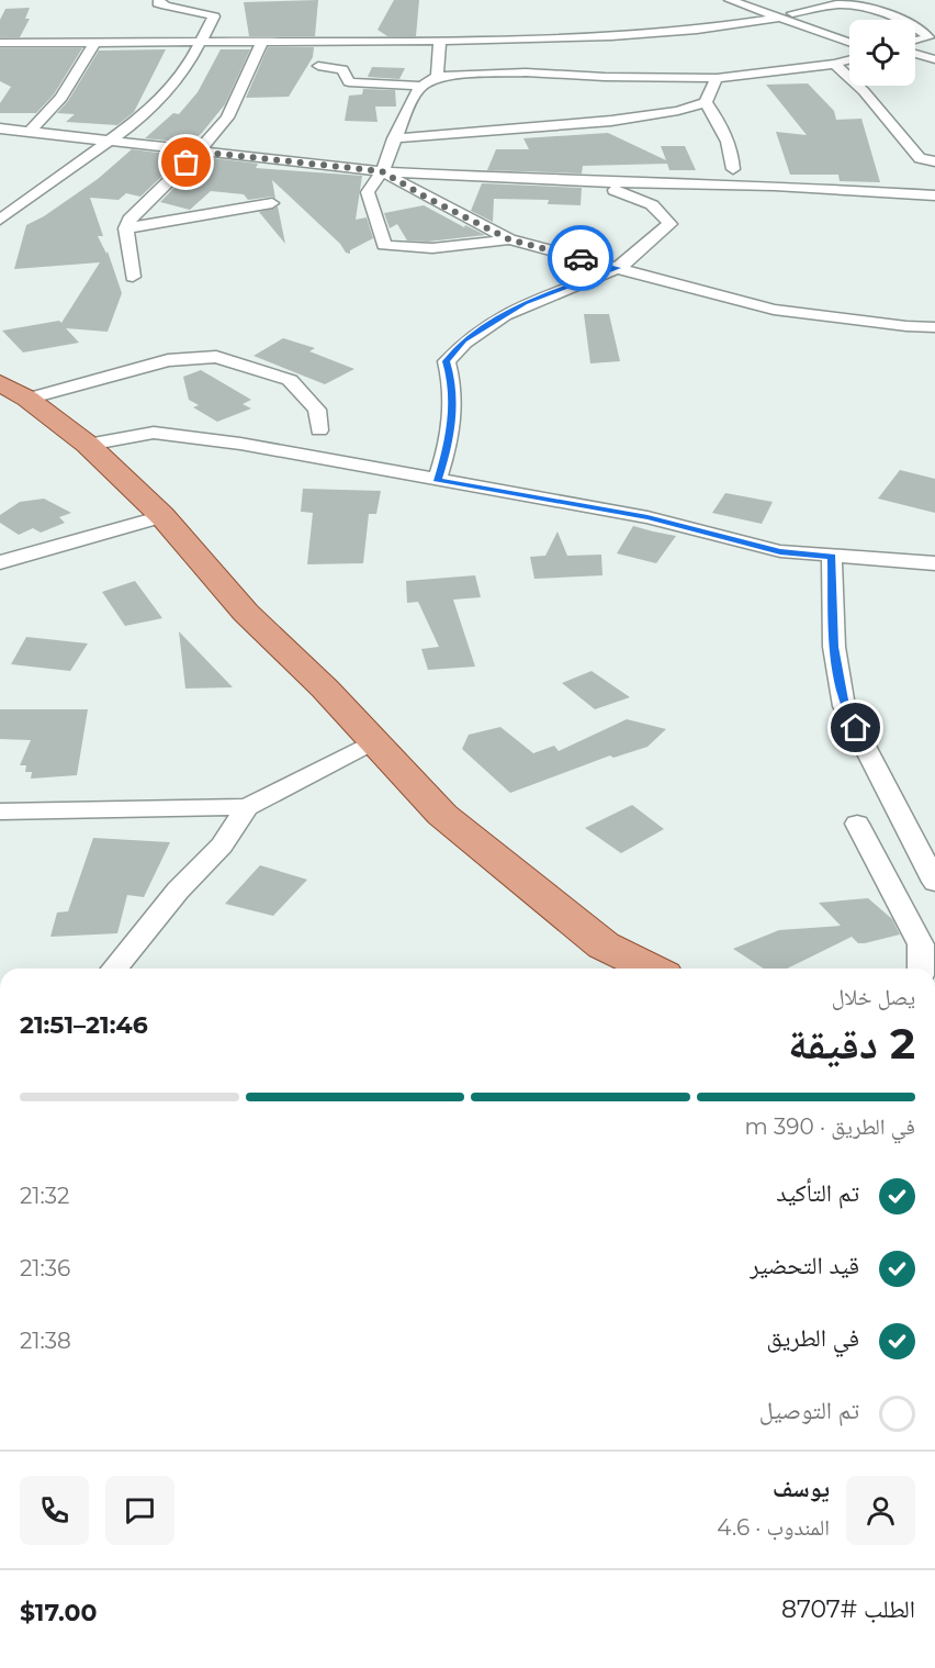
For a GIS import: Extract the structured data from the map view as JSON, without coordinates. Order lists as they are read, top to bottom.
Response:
{
  "page": {
    "heading": ["2 دقيقة", "يصل خلال", "21:46–21:51"],
    "panel": [
      "يوسف",
      "المندوب · 4.6",
      "الطلب #8707",
      "$17.00"
    ],
    "bar": "في الطريق · 390 m",
    "list": [
      ["تم التأكيد", "21:32"],
      ["قيد التحضير", "21:36"],
      ["في الطريق", "21:38"],
      "تم التوصيل"
    ]
  }
}
